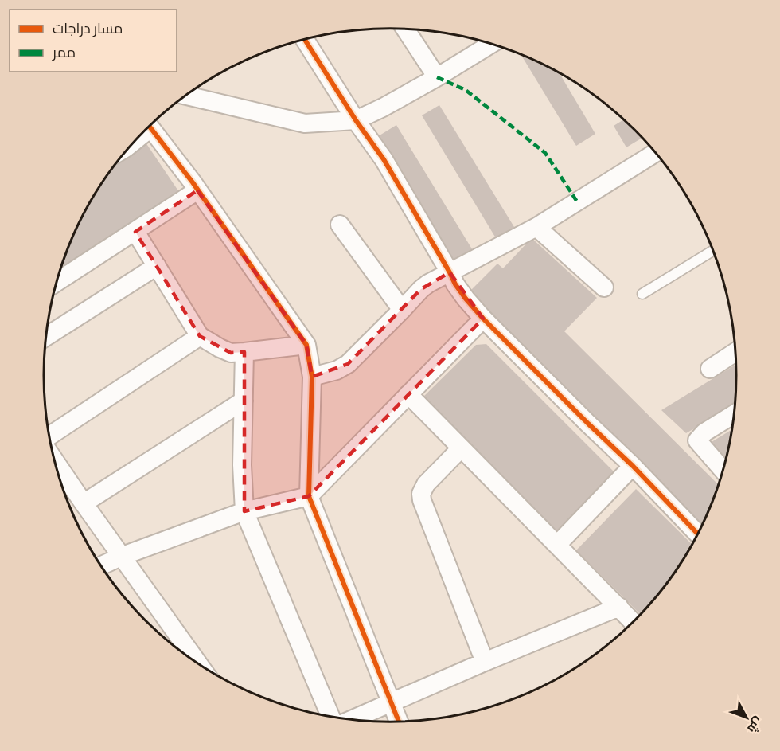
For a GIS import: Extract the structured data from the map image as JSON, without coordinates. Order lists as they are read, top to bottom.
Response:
{
  "legend": ["مسار دراجات", "ممر"],
  "north": "bottom right"
}
